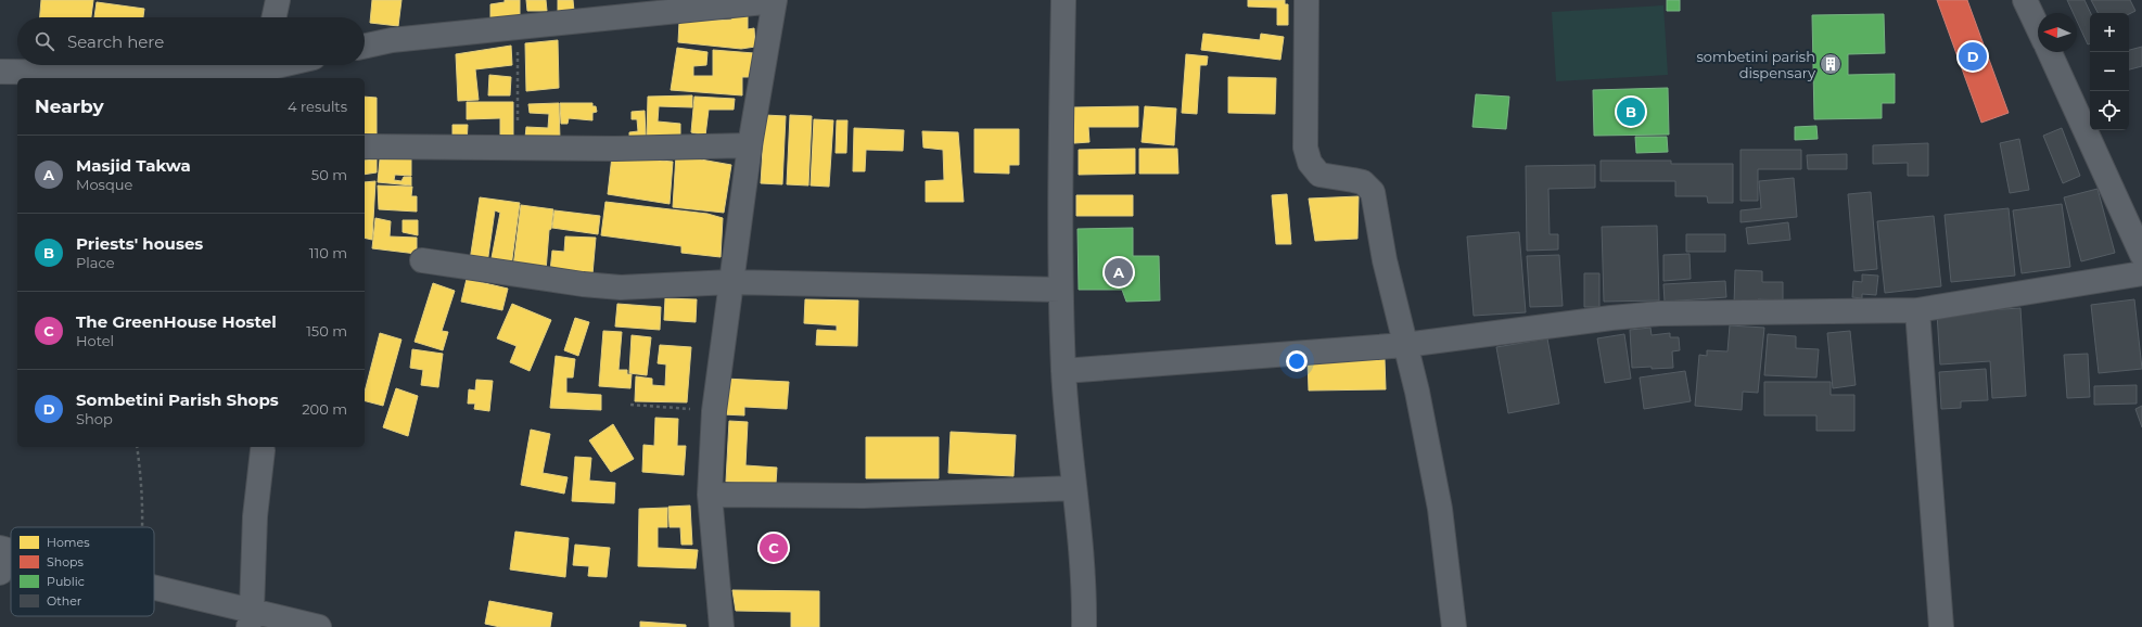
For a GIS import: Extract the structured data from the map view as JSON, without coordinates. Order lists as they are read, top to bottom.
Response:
{
  "places": {
    "building": ["sombetini parish dispensary"]
  },
  "legend": [
    "Homes",
    "Shops",
    "Public",
    "Other"
  ],
  "north": "left",
  "page": {
    "map_buttons": ["+", "−"],
    "search": "Search here",
    "pins": [
      "D",
      "B",
      "A",
      "C"
    ],
    "heading": ["Nearby", "4 results"],
    "list": [
      {
        "mark": "A",
        "name": "Masjid Takwa",
        "note": "Mosque",
        "value": "50 m"
      },
      {
        "mark": "B",
        "name": "Priests' houses",
        "note": "Place",
        "value": "110 m"
      },
      {
        "mark": "C",
        "name": "The GreenHouse Hostel",
        "note": "Hotel",
        "value": "150 m"
      },
      {
        "mark": "D",
        "name": "Sombetini Parish Shops",
        "note": "Shop",
        "value": "200 m"
      }
    ]
  }
}
